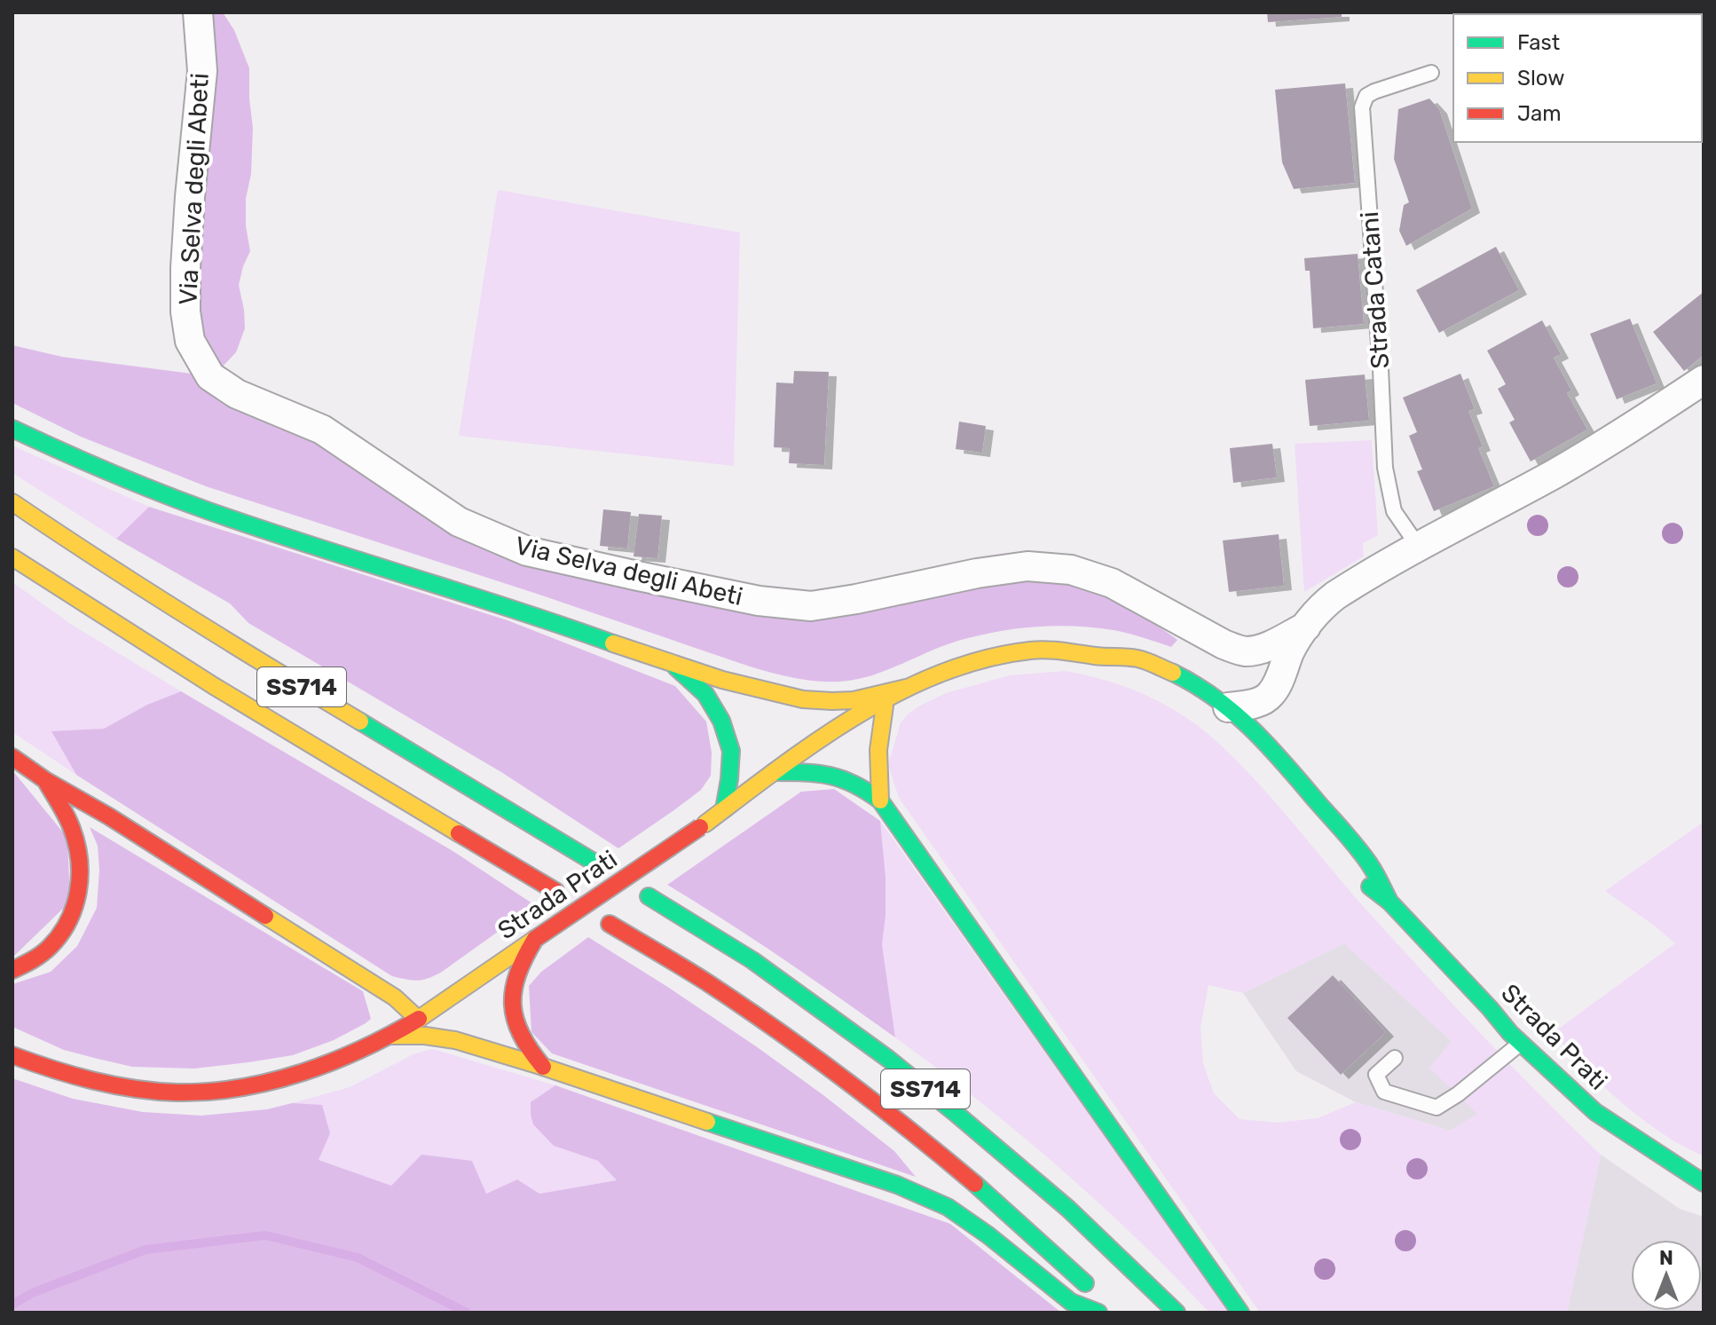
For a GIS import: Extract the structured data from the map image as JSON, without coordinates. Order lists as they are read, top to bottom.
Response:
{
  "streets": {
    "main road": ["SS714", "Strada Prati"],
    "street": ["Via Selva degli Abeti"],
    "lane": ["Strada Catani"]
  },
  "legend": ["Fast", "Slow", "Jam"],
  "north": "top"
}
